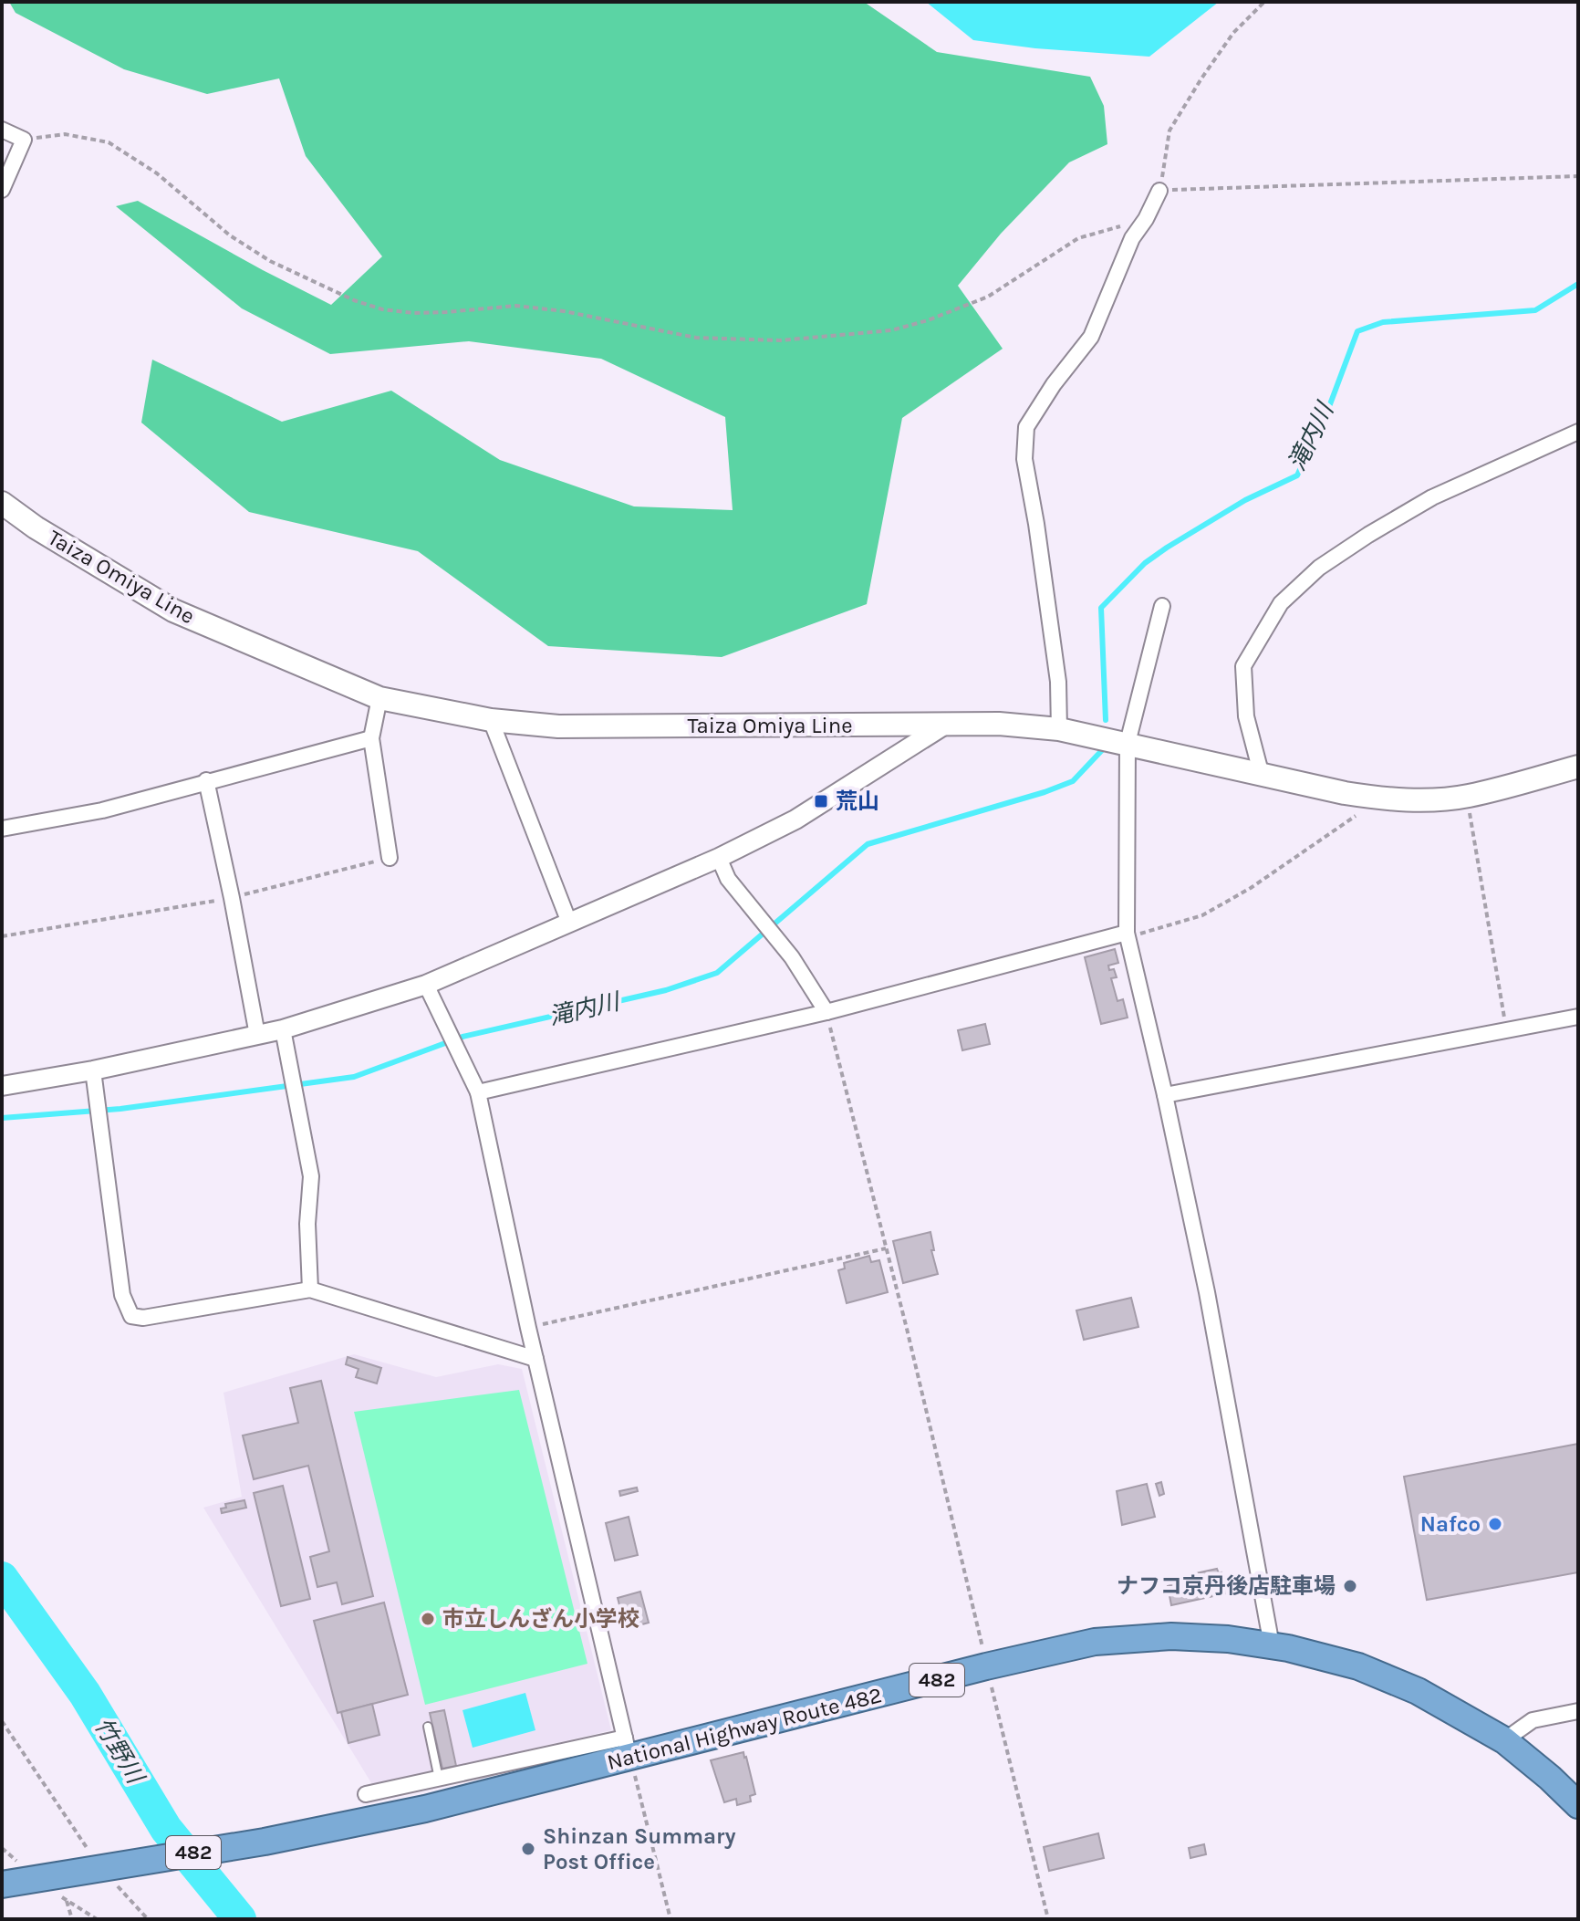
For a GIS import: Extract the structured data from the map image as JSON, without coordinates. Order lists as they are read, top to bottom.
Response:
{
  "streets": {
    "highway": ["482", "National Highway Route 482"],
    "main road": ["Taiza Omiya Line"]
  },
  "water": ["滝内川", "竹野川"],
  "places": {
    "transit": ["荒山"],
    "other": [
      "Nafco",
      "ナフコ京丹後店駐車場",
      "市立しんざん小学校",
      "Shinzan Summary Post Office"
    ]
  }
}
